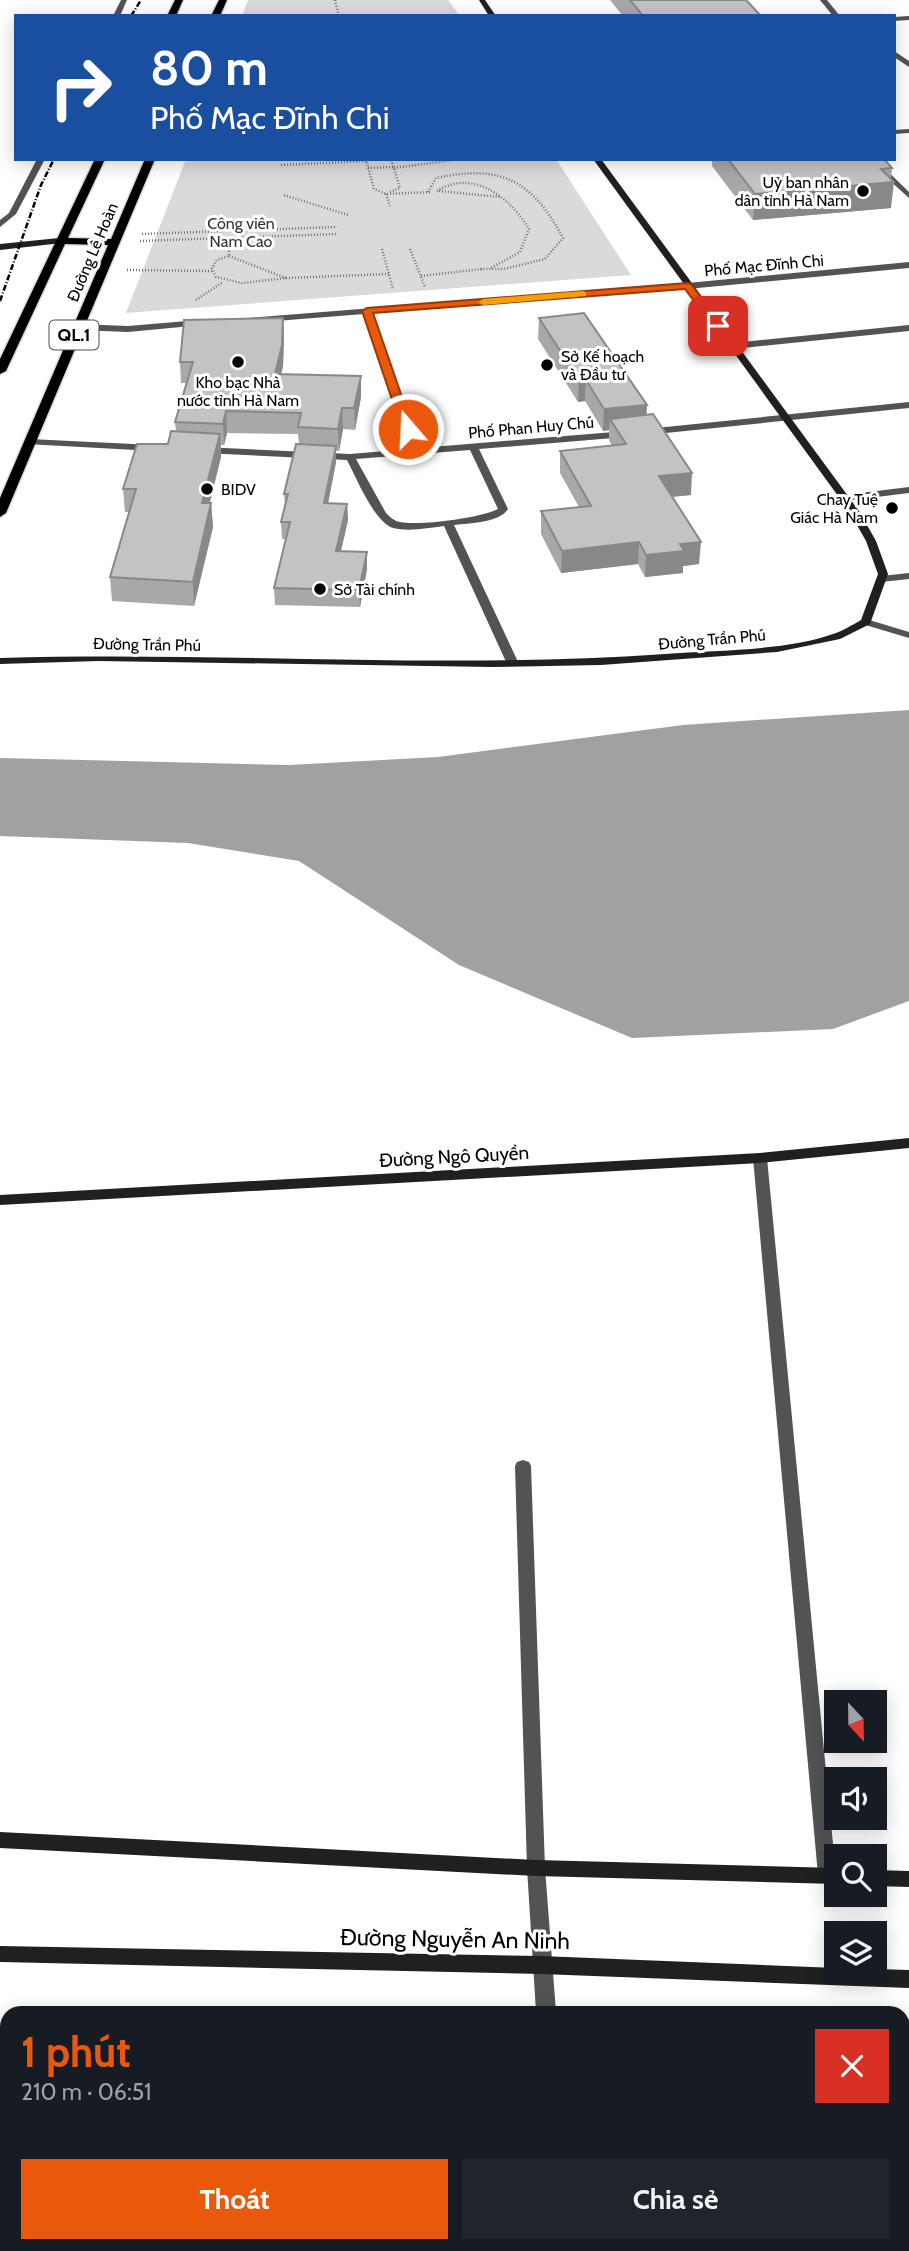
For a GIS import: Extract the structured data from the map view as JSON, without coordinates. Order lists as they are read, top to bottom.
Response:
{
  "streets": {
    "main road": ["Đường Lê Hoàn", "QL.1"],
    "street": [
      "Phố Mạc Đĩnh Chi",
      "Phố Phan Huy Chú",
      "Đường Trần Phú",
      "Đường Ngô Quyền",
      "Đường Nguyễn An Ninh"
    ]
  },
  "parks": ["Công viên Nam Cao"],
  "places": [
    "Uỷ ban nhân dân tỉnh Hà Nam",
    "Kho bạc Nhà nước tỉnh Hà Nam",
    "Sở Kế hoạch và Đầu tư",
    "BIDV",
    "Chay Tuệ Giác Hà Nam",
    "Sở Tài chính"
  ],
  "north": "bottom",
  "page": {
    "turn": ["80 m", "Phố Mạc Đĩnh Chi"],
    "heading": ["1 phút", "210 m · 06:51"],
    "buttons": ["Thoát", "Chia sẻ"]
  }
}
